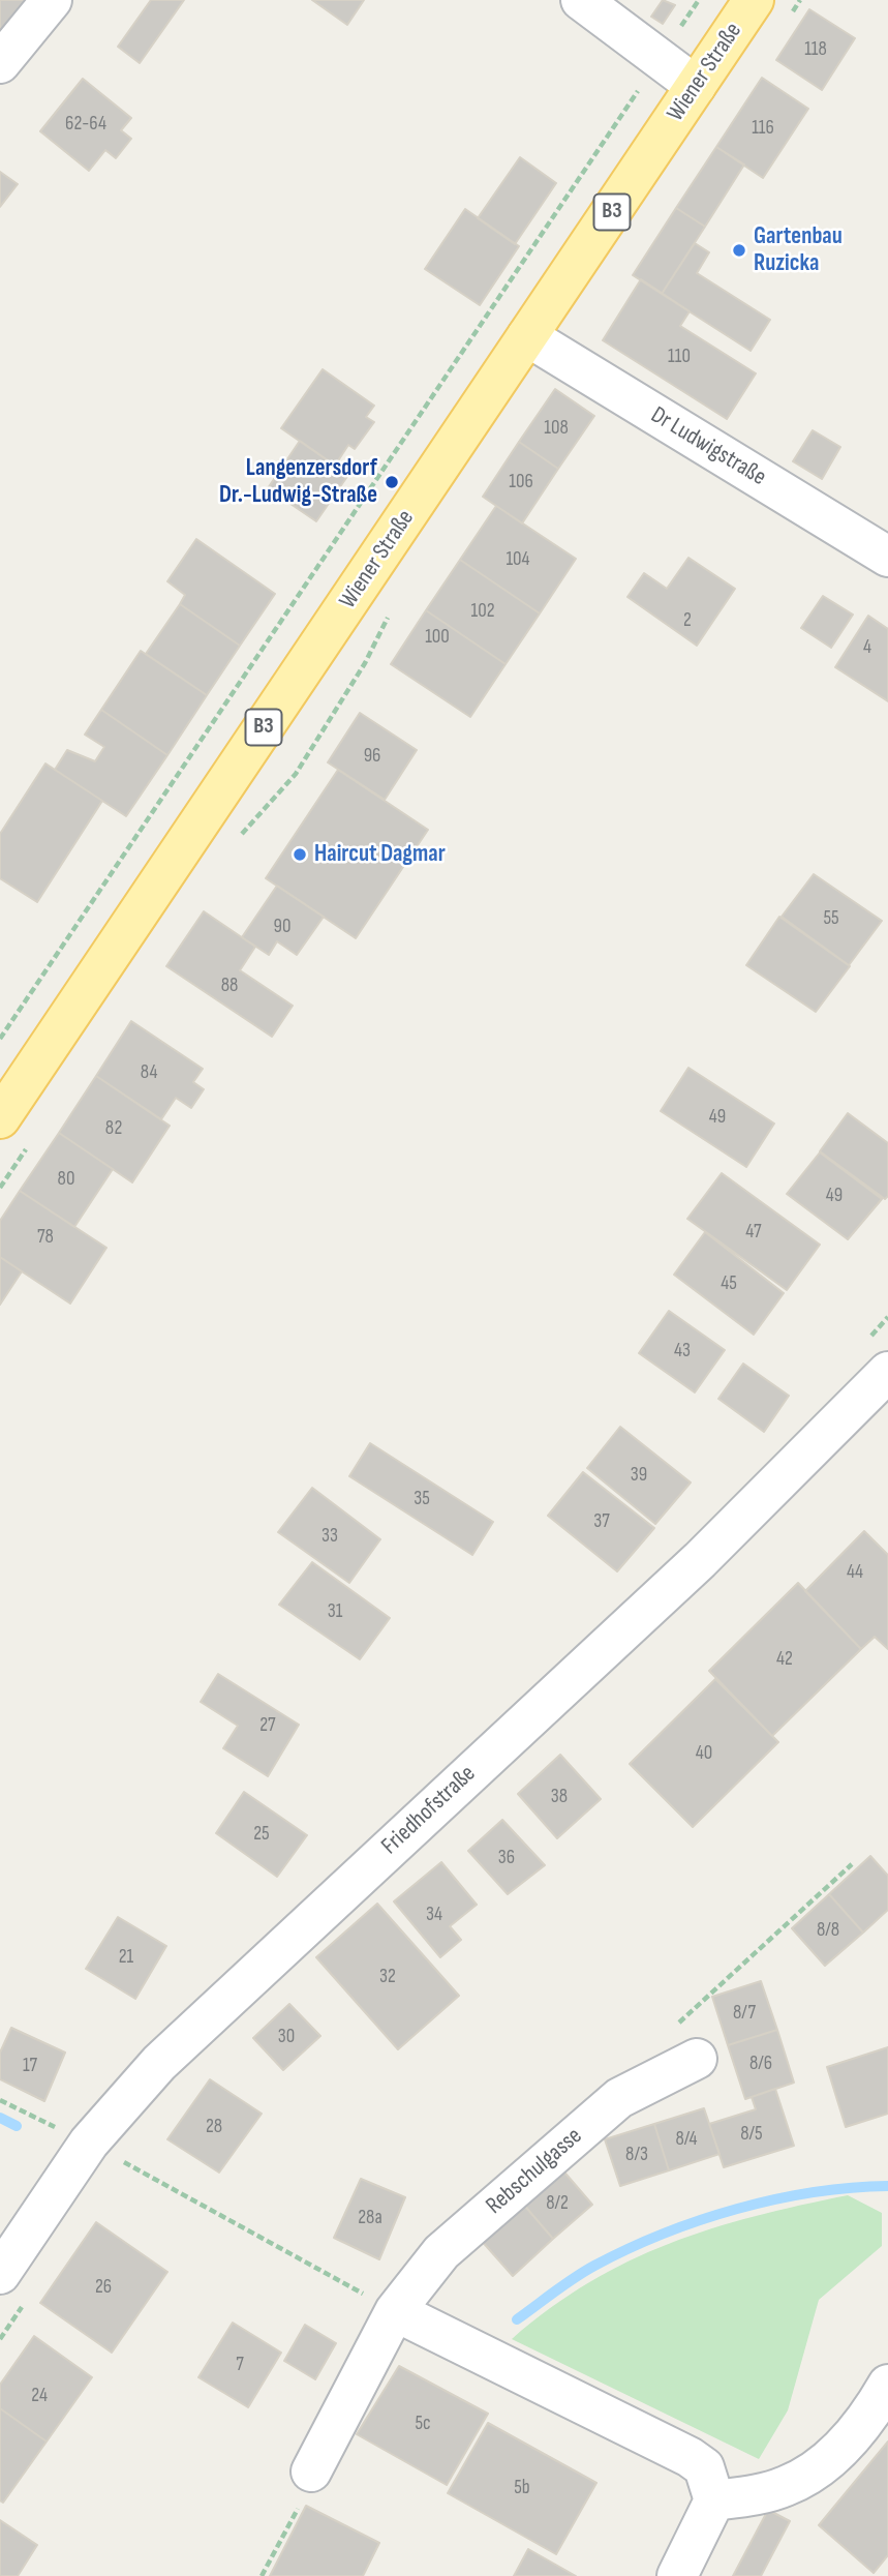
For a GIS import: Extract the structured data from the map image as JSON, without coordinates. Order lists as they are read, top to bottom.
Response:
{
  "streets": {
    "main road": ["Wiener Straße", "B3"],
    "street": ["Dr Ludwigstraße", "Friedhofstraße", "Rebschulgasse"]
  },
  "crossings": [
    ["Wiener Straße", "Dr Ludwigstraße"]
  ],
  "places": ["Gartenbau Ruzicka", "Langenzersdorf Dr.-Ludwig-Straße", "Haircut Dagmar"],
  "house_numbers": [
    "118",
    "62-64",
    "116",
    "110",
    "108",
    "106",
    "104",
    "102",
    "2",
    "100",
    "4",
    "96",
    "55",
    "90",
    "88",
    "84",
    "49",
    "82",
    "80",
    "49",
    "47",
    "78",
    "45",
    "43",
    "39",
    "35",
    "37",
    "33",
    "44",
    "31",
    "42",
    "27",
    "40",
    "38",
    "25",
    "36",
    "34",
    "8/8",
    "21",
    "32",
    "8/7",
    "30",
    "8/6",
    "17",
    "28",
    "8/5",
    "8/4",
    "8/3",
    "8/2",
    "28a",
    "26",
    "7",
    "24",
    "5c",
    "5b"
  ]
}
